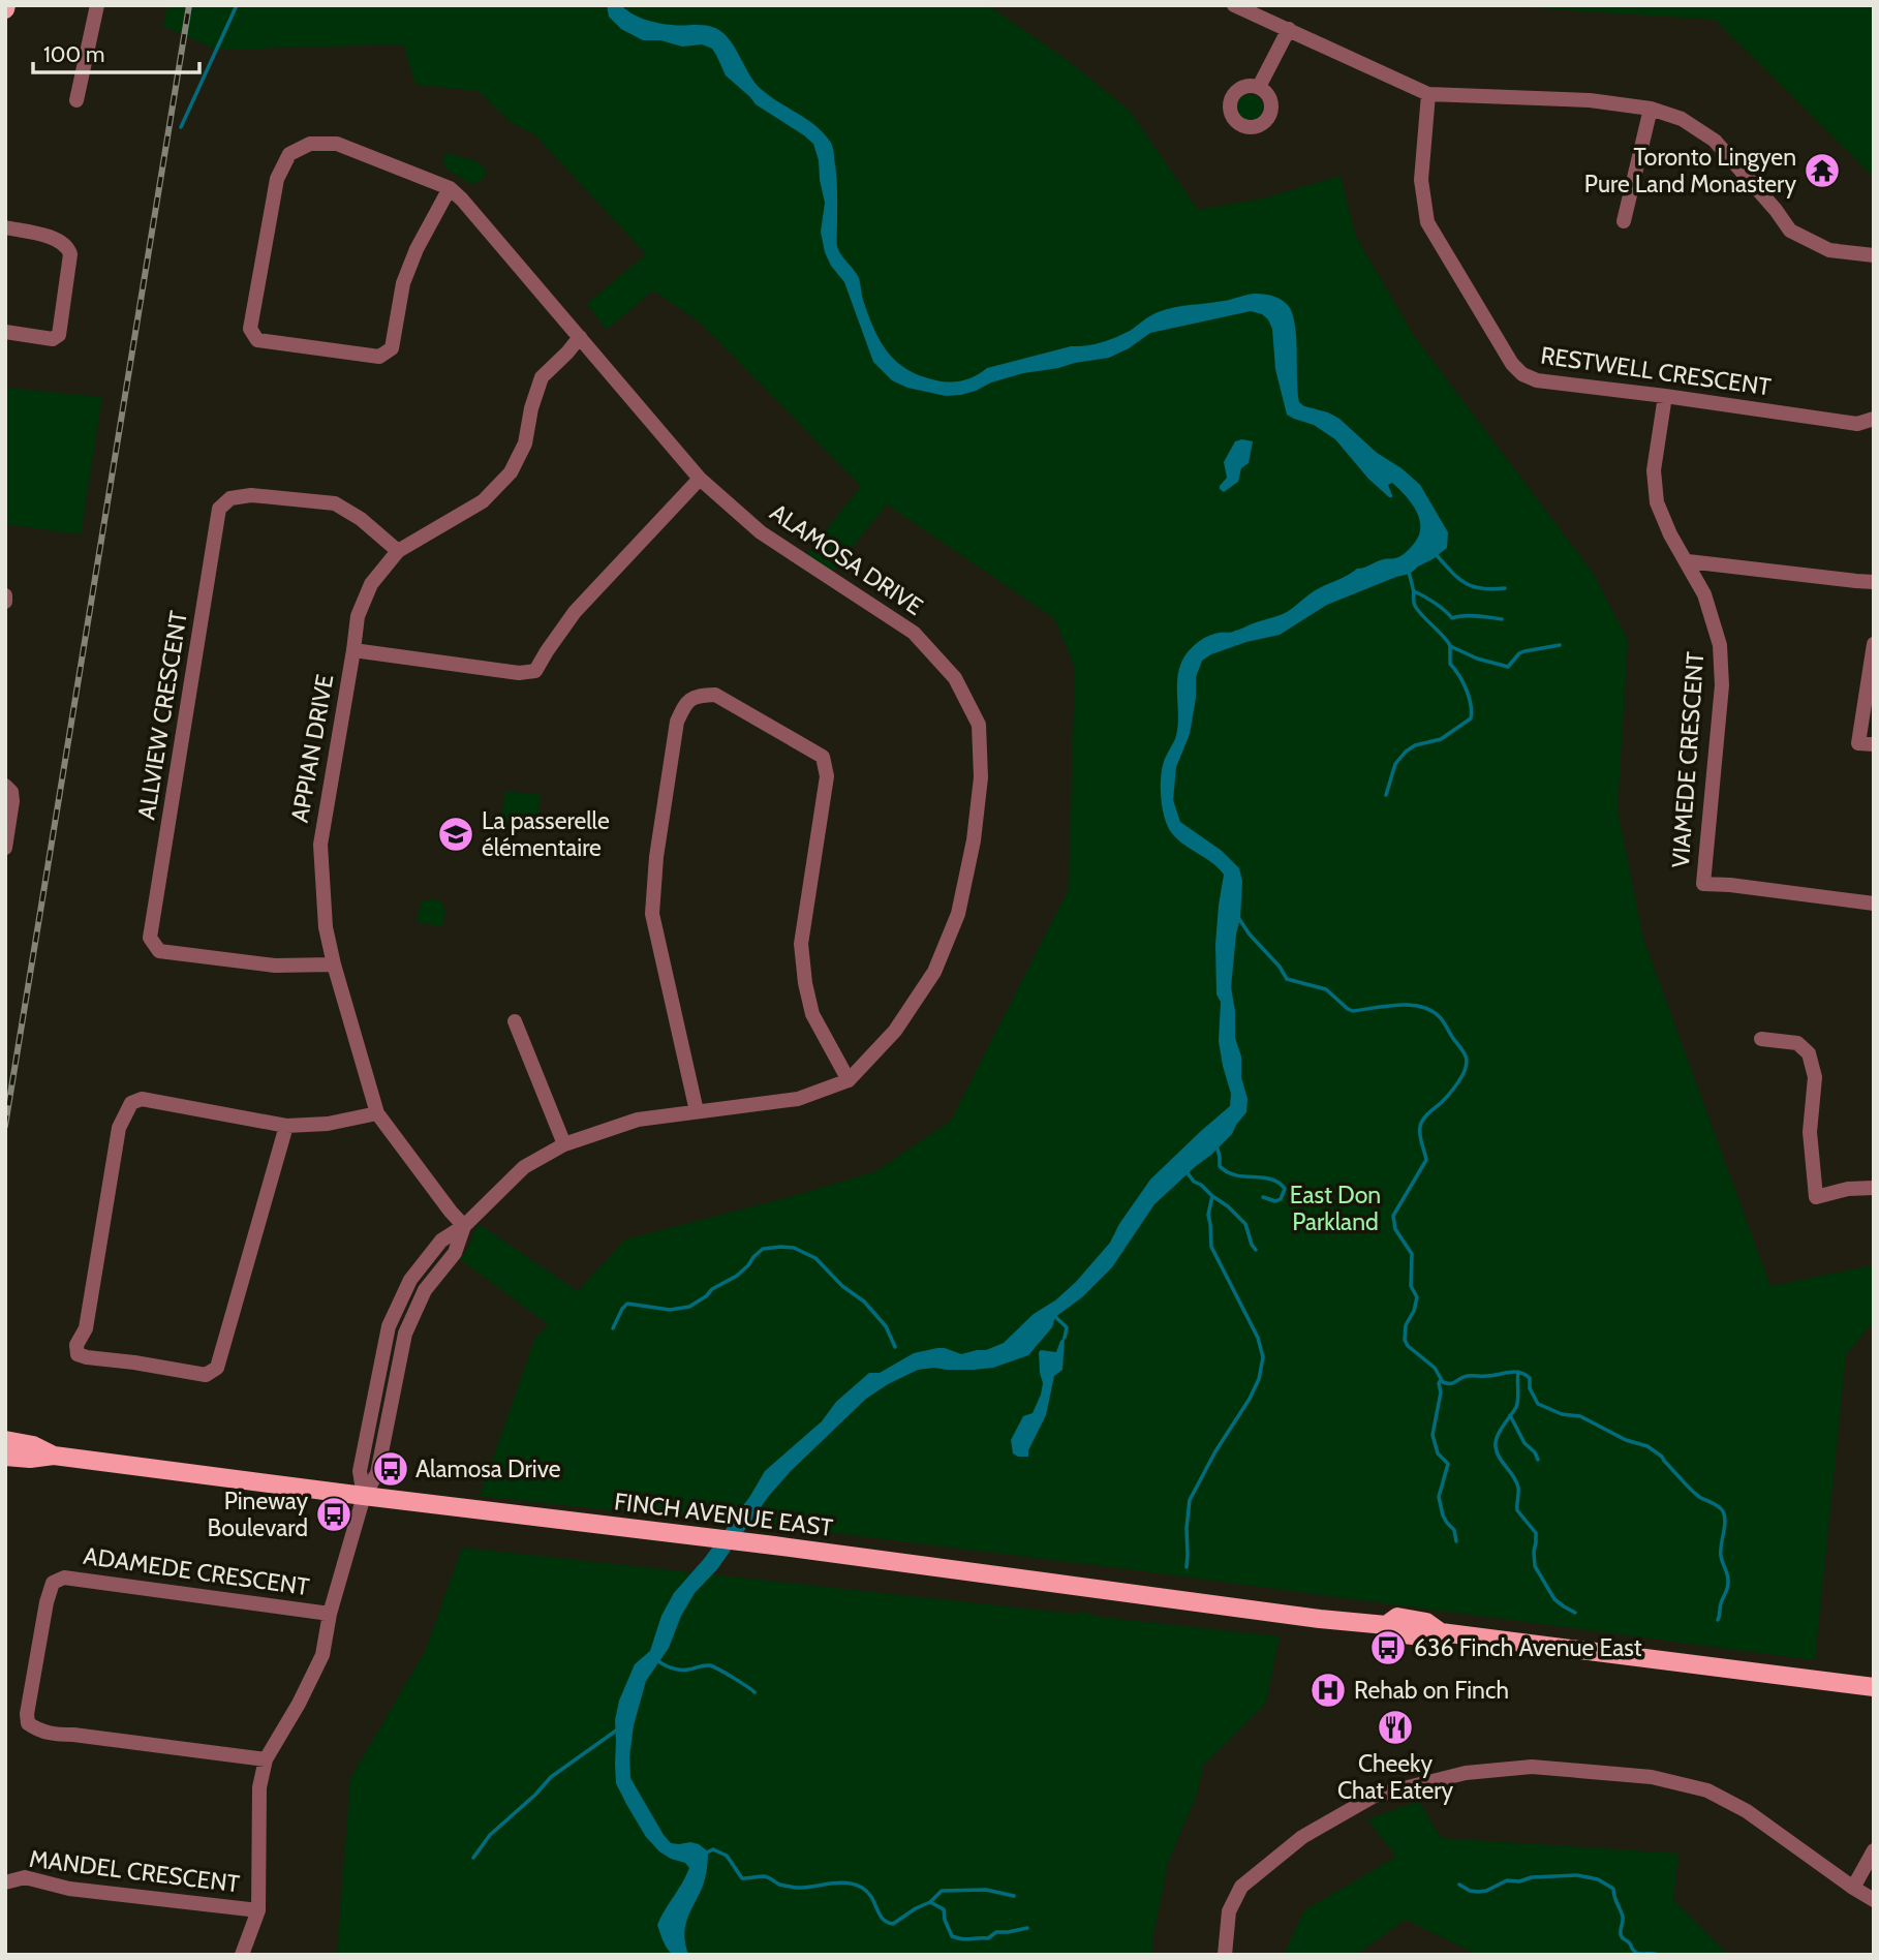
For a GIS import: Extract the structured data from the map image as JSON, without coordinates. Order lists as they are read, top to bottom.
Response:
{
  "streets": {
    "main road": ["FINCH AVENUE EAST"],
    "street": [
      "RESTWELL CRESCENT",
      "ALAMOSA DRIVE",
      "ALLVIEW CRESCENT",
      "APPIAN DRIVE",
      "VIAMEDE CRESCENT",
      "ADAMEDE CRESCENT",
      "MANDEL CRESCENT"
    ]
  },
  "crossings": [
    ["RESTWELL CRESCENT", "VIAMEDE CRESCENT"],
    ["ALAMOSA DRIVE", "APPIAN DRIVE"],
    ["ALAMOSA DRIVE", "FINCH AVENUE EAST"],
    ["ALLVIEW CRESCENT", "APPIAN DRIVE"]
  ],
  "parks": ["East Don Parkland"],
  "places": {
    "temple": ["Toronto Lingyen Pure Land Monastery"],
    "school or university": ["La passerelle élémentaire"],
    "bus stop": ["Alamosa Drive", "Pineway Boulevard", "636 Finch Avenue East"],
    "hospital": ["Rehab on Finch"],
    "restaurant": ["Cheeky Chat Eatery"]
  },
  "scale_bar": "100 m"
}
